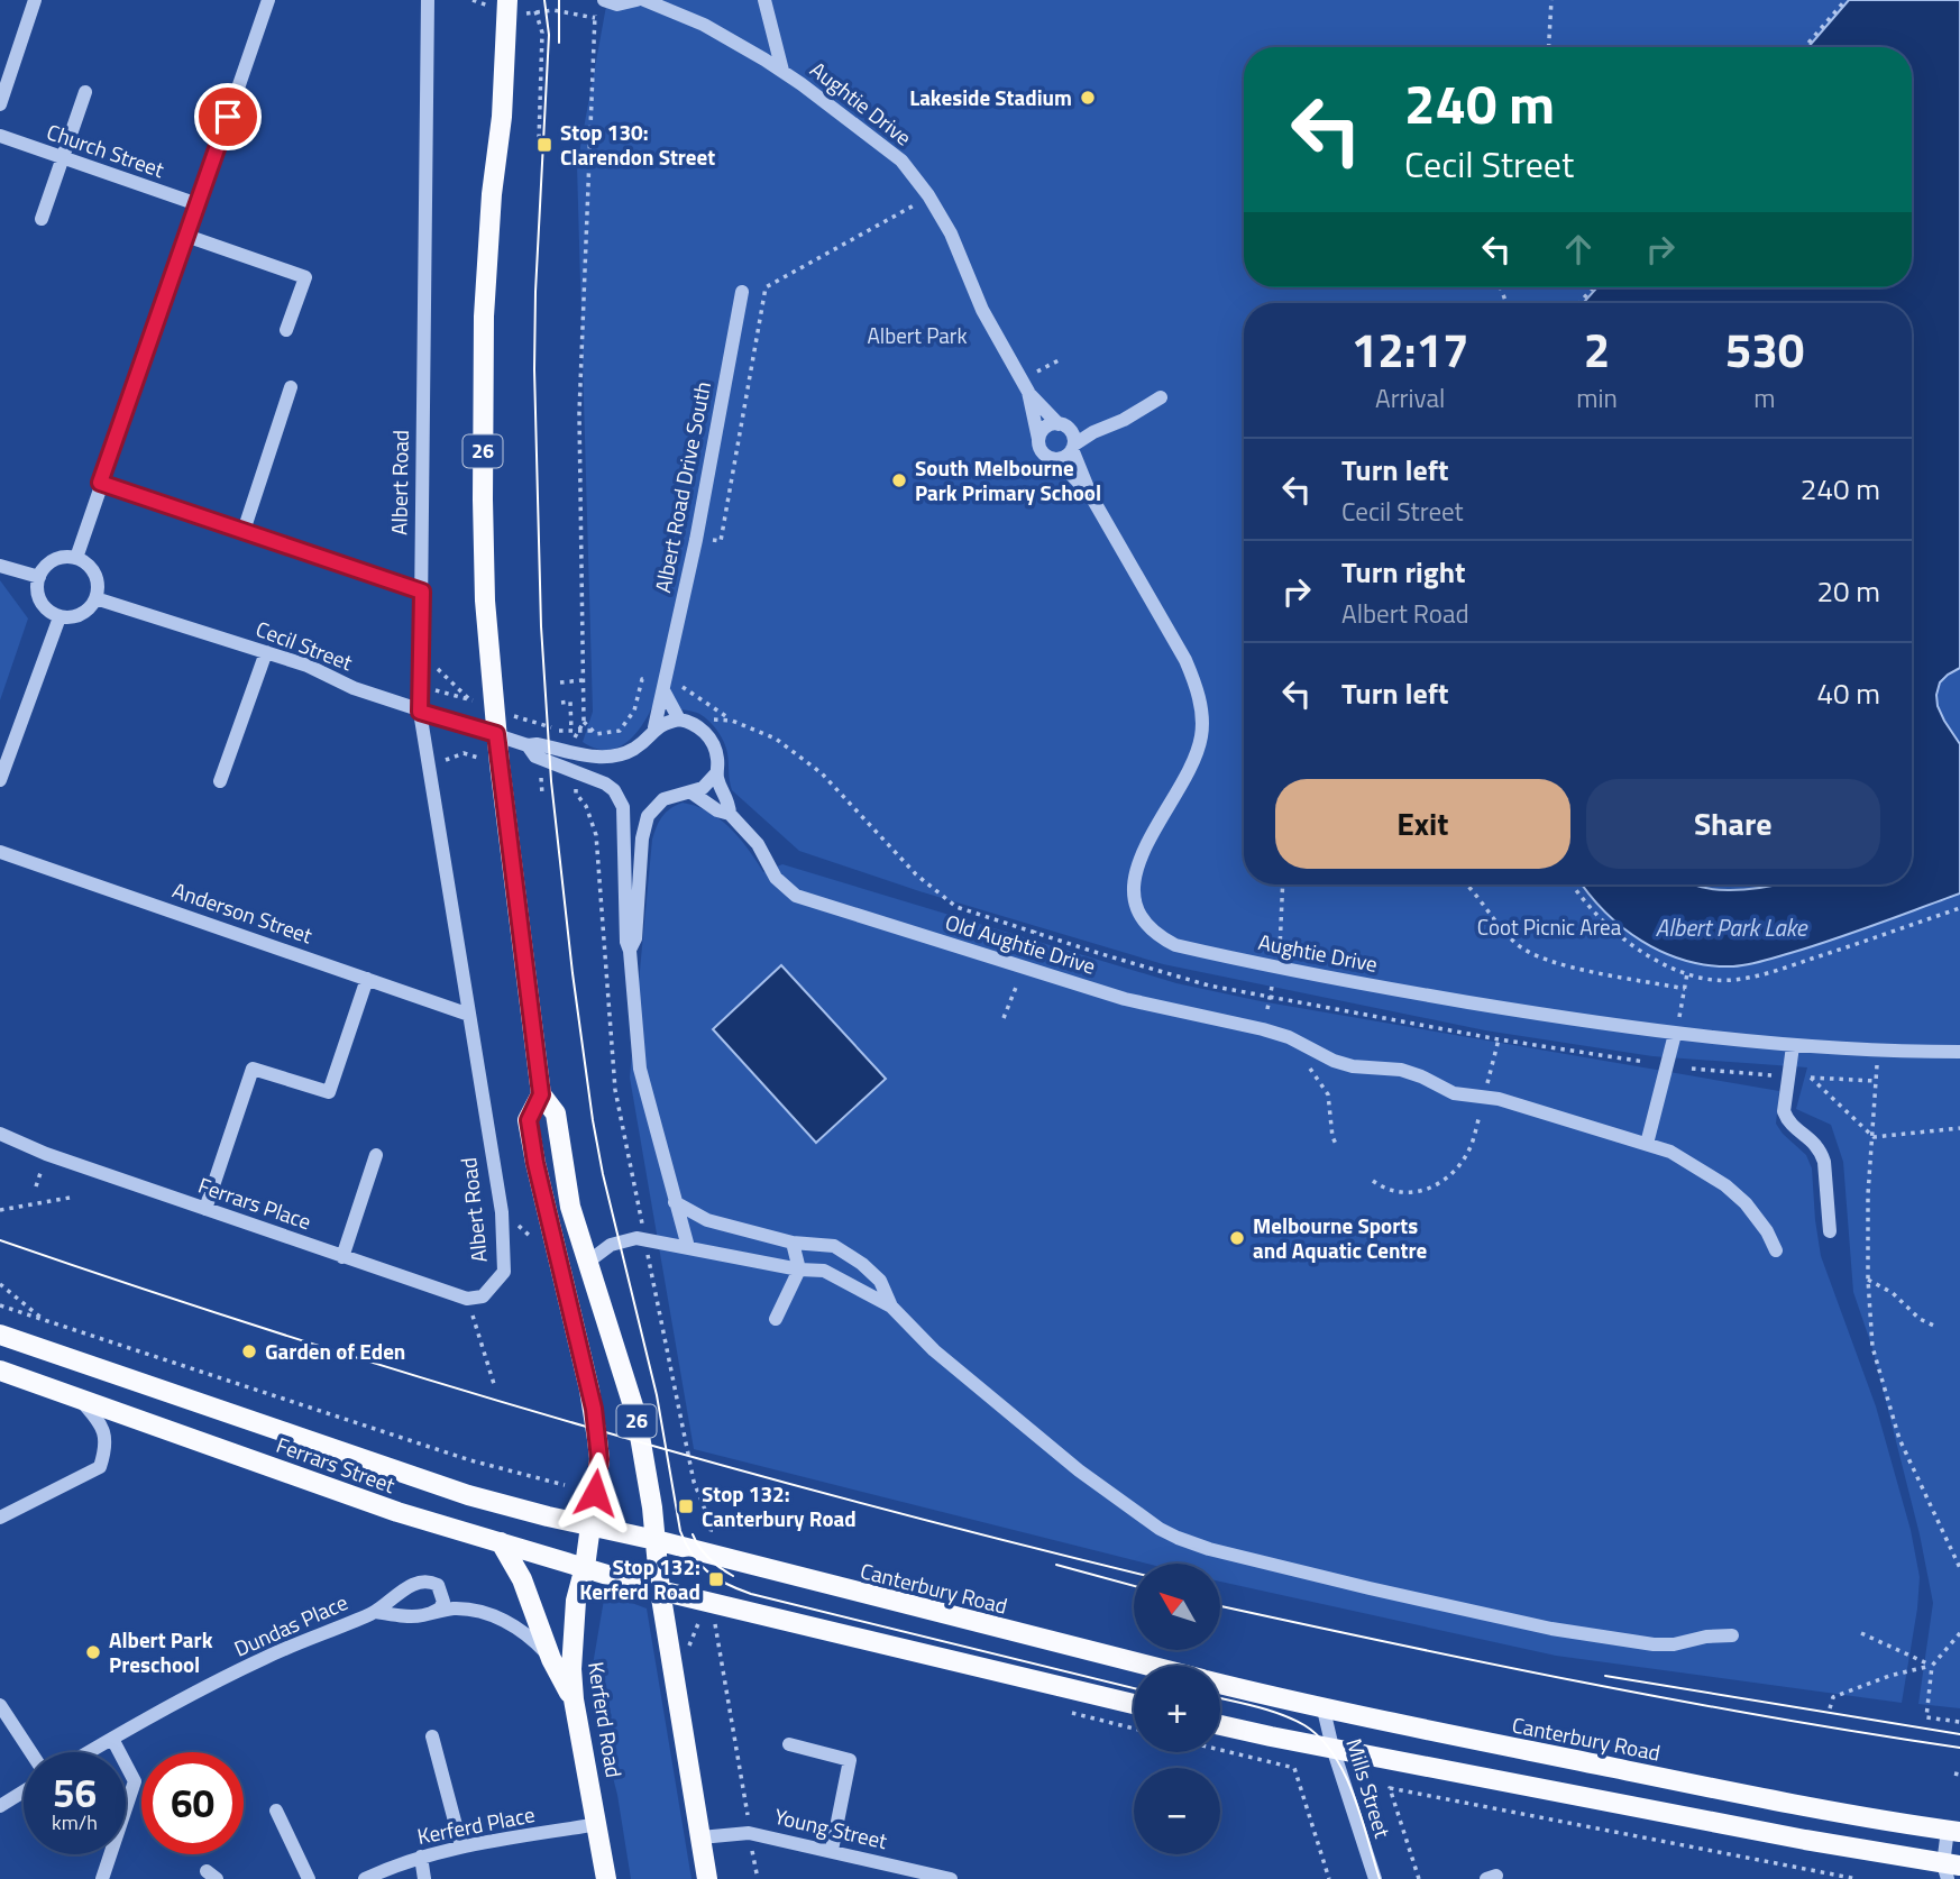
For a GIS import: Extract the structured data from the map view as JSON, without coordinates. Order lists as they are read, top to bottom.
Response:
{
  "streets": {
    "main road": [
      "26",
      "Ferrars Street",
      "Canterbury Road",
      "Kerferd Road"
    ],
    "street": [
      "Aughtie Drive",
      "Church Street",
      "Albert Road",
      "Albert Road Drive South",
      "Cecil Street",
      "Anderson Street",
      "Old Aughtie Drive",
      "Ferrars Place",
      "Dundas Place",
      "Mills Street",
      "Kerferd Place",
      "Young Street"
    ]
  },
  "crossings": [
    ["26", "Cecil Street"],
    ["26", "Ferrars Street"],
    ["26", "Canterbury Road"],
    ["26", "Kerferd Road"],
    ["26", "Young Street"],
    ["Albert Road", "Cecil Street"],
    ["Albert Road", "Anderson Street"],
    ["Albert Road", "Ferrars Place"],
    ["Ferrars Street", "Canterbury Road"],
    ["Ferrars Street", "Kerferd Road"],
    ["Canterbury Road", "Mills Street"],
    ["Kerferd Road", "Kerferd Place"]
  ],
  "water": ["Albert Park Lake"],
  "parks": ["Albert Park", "Coot Picnic Area"],
  "places": {
    "other": [
      "Lakeside Stadium",
      "South Melbourne Park Primary School",
      "Melbourne Sports and Aquatic Centre",
      "Garden of Eden",
      "Albert Park Preschool"
    ],
    "transit": ["Stop 130: Clarendon Street", "Stop 132: Canterbury Road", "Stop 132: Kerferd Road"]
  },
  "north": "top left",
  "page": {
    "turn": ["240 m", "Cecil Street"],
    "eta": [
      "12:17",
      "Arrival",
      "2",
      "min",
      "530",
      "m"
    ],
    "list": [
      {
        "name": "Turn left",
        "note": "Cecil Street",
        "value": "240 m"
      },
      {
        "name": "Turn right",
        "note": "Albert Road",
        "value": "20 m"
      },
      {
        "name": "Turn left",
        "value": "40 m"
      }
    ],
    "buttons": ["Exit", "Share"],
    "map_buttons": ["+", "−"],
    "speed": "56 km/h",
    "limit": "60"
  }
}
